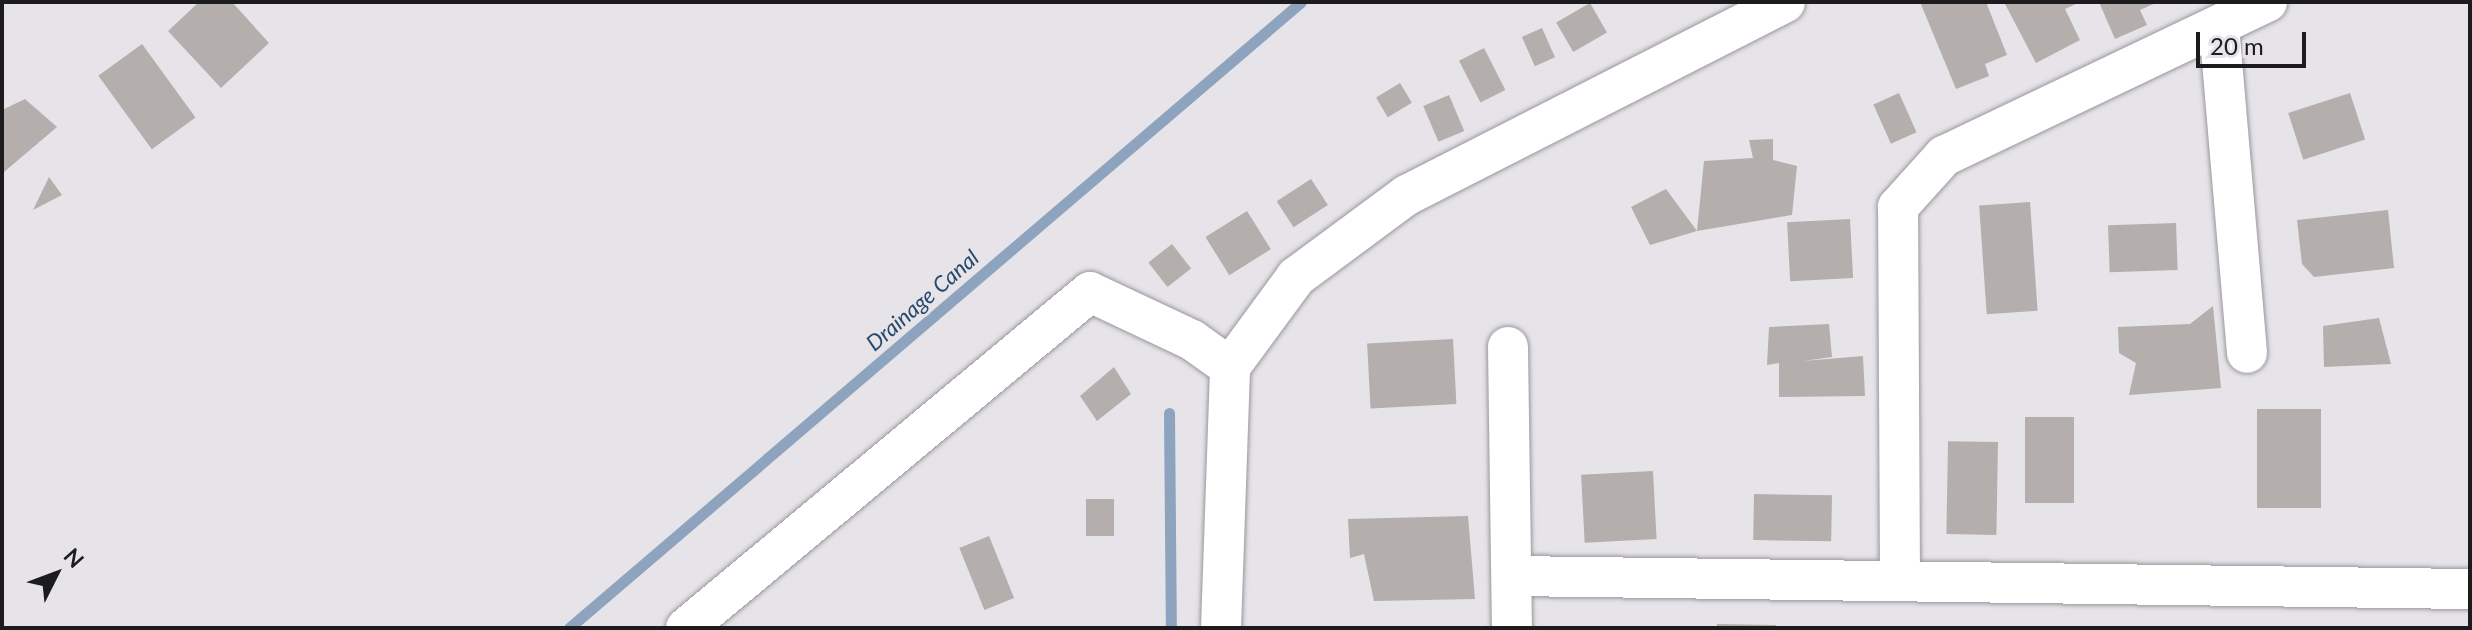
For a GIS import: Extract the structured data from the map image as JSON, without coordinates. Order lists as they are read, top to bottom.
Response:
{
  "water": ["Drainage Canal"],
  "scale_bar": "20 m",
  "north": "top right"
}
